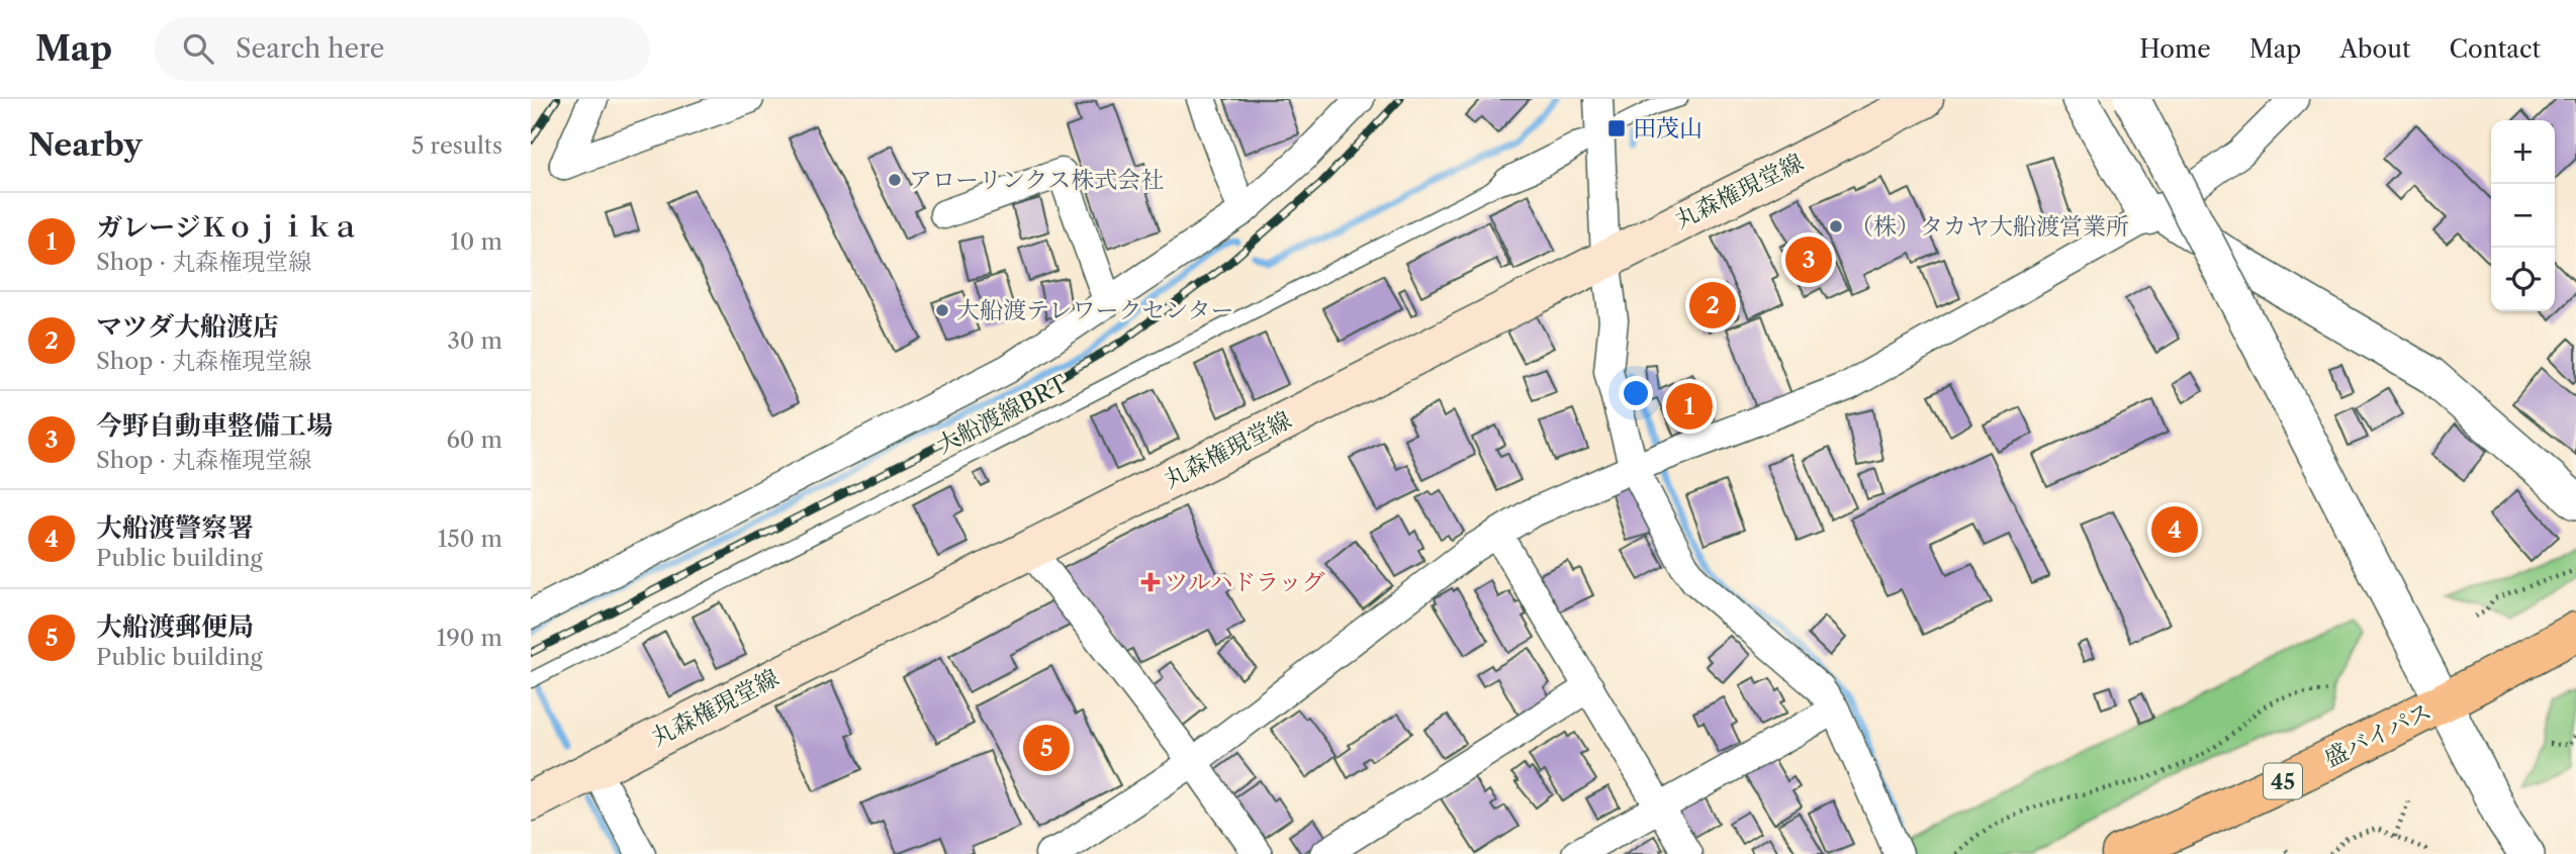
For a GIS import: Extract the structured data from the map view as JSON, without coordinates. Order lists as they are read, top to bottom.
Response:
{
  "streets": {
    "highway": ["盛バイパス", "45"],
    "main road": ["丸森権現堂線"],
    "lane": ["大船渡線BRT"]
  },
  "crossings": [
    ["盛バイパス", "45"]
  ],
  "places": {
    "transit": ["田茂山"],
    "other": ["アローリンクス株式会社", "（株）タカヤ大船渡営業所", "大船渡テレワークセンター"],
    "health": ["ツルハドラッグ"]
  },
  "page": {
    "header": "Map",
    "search": "Search here",
    "nav": [
      "Home",
      "Map",
      "About",
      "Contact"
    ],
    "heading": ["Nearby", "5 results"],
    "map_buttons": ["+", "−"],
    "list": [
      {
        "mark": "1",
        "name": "ガレージＫｏｊｉｋａ",
        "note": "Shop · 丸森権現堂線",
        "value": "10 m"
      },
      {
        "mark": "2",
        "name": "マツダ大船渡店",
        "note": "Shop · 丸森権現堂線",
        "value": "30 m"
      },
      {
        "mark": "3",
        "name": "今野自動車整備工場",
        "note": "Shop · 丸森権現堂線",
        "value": "60 m"
      },
      {
        "mark": "4",
        "name": "大船渡警察署",
        "note": "Public building",
        "value": "150 m"
      },
      {
        "mark": "5",
        "name": "大船渡郵便局",
        "note": "Public building",
        "value": "190 m"
      }
    ],
    "pins": [
      "3",
      "2",
      "1",
      "4",
      "5"
    ]
  }
}
